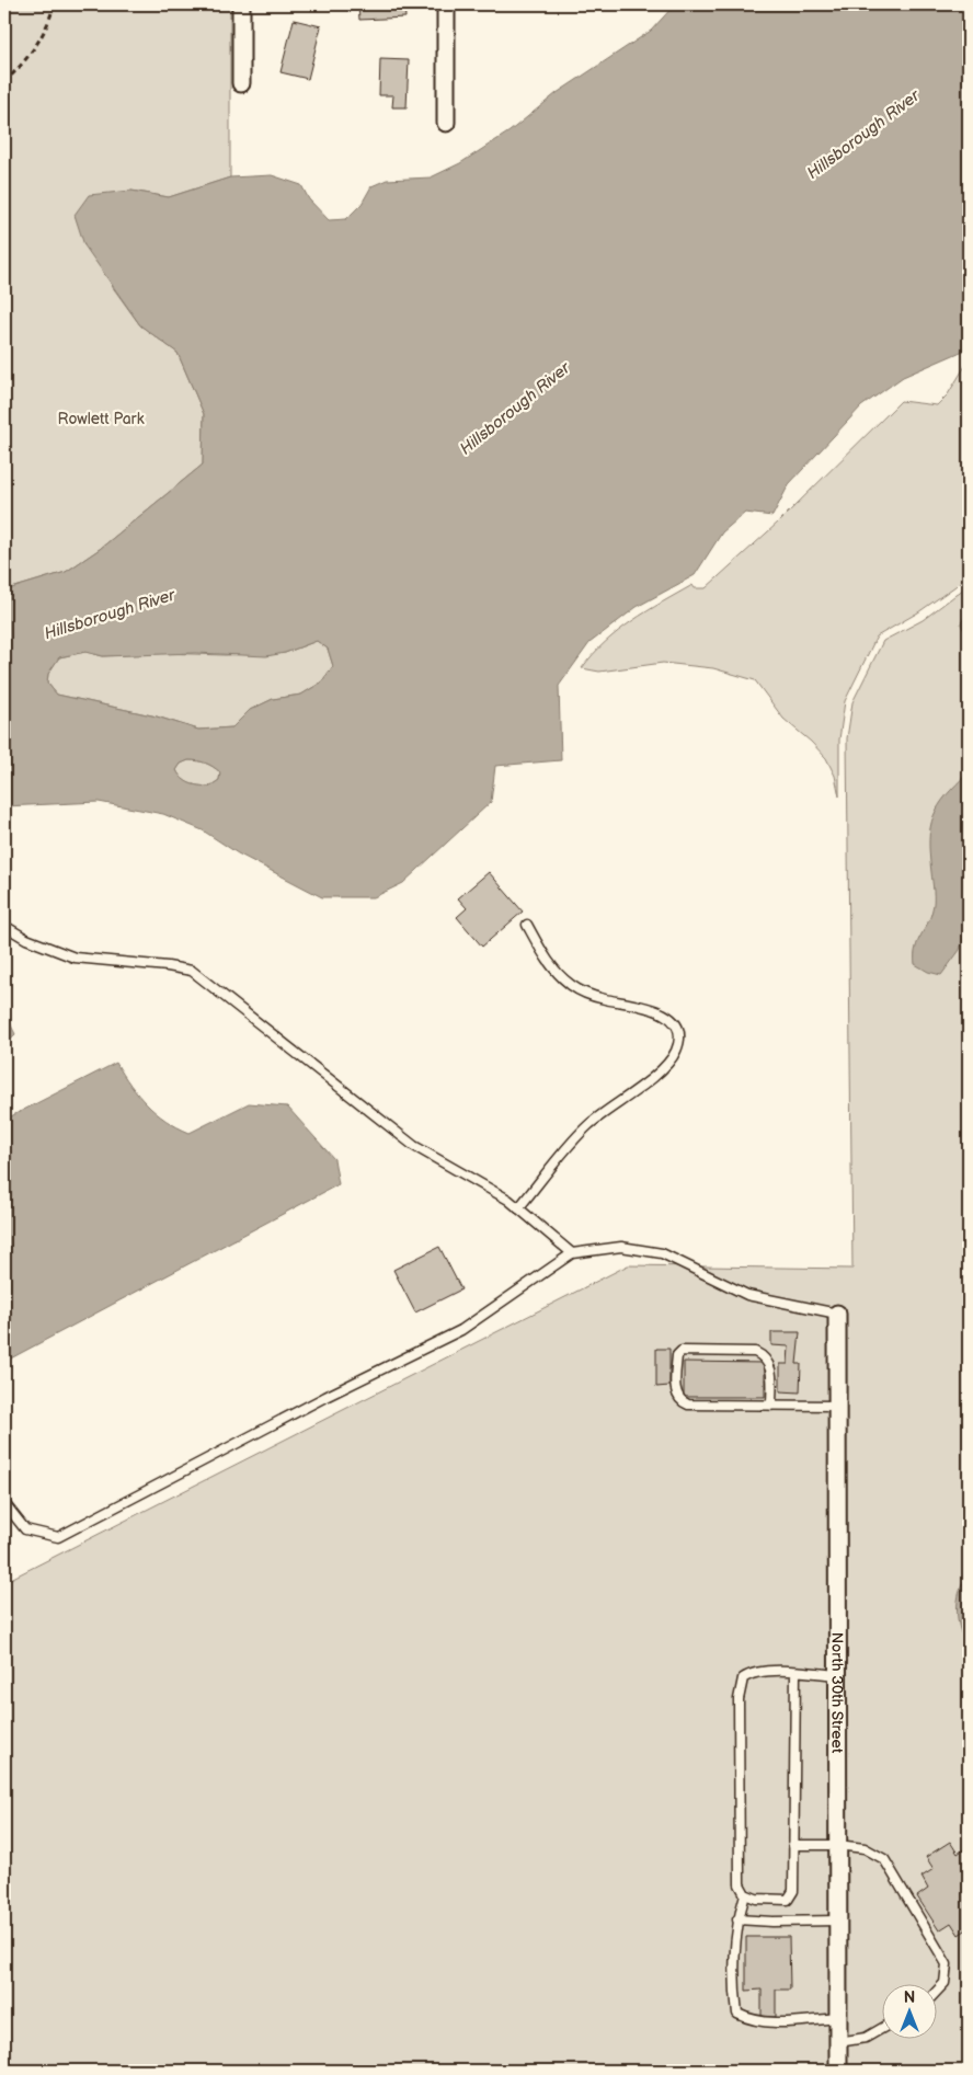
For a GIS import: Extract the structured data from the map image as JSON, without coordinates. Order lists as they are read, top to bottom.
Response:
{
  "streets": {
    "street": ["North 30th Street"]
  },
  "water": ["Hillsborough River"],
  "parks": ["Rowlett Park"],
  "north": "top"
}
